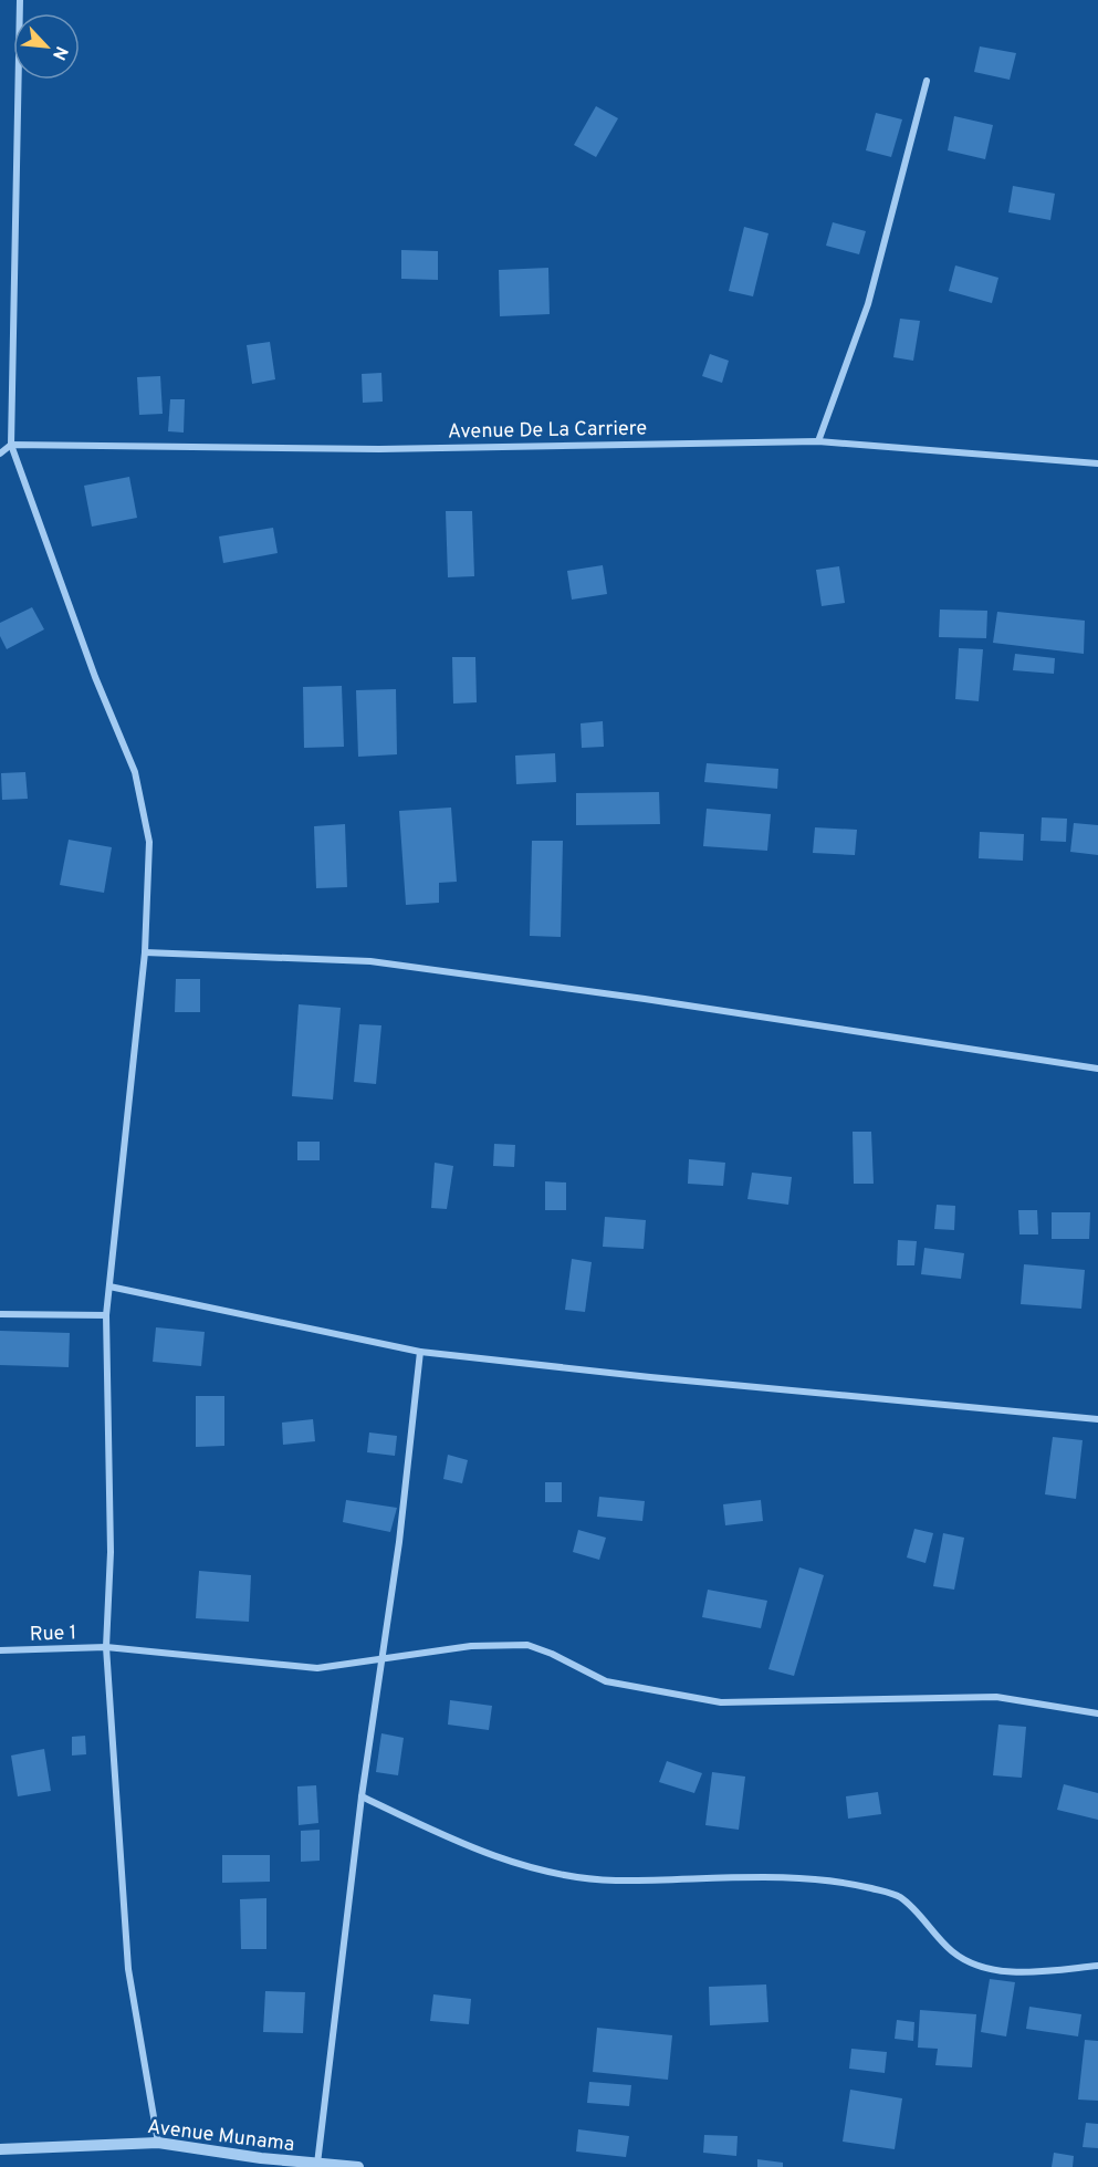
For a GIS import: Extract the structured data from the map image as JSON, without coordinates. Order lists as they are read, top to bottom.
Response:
{
  "streets": {
    "street": ["Avenue De La Carriere", "Rue 1", "Avenue Munama"]
  },
  "north": "bottom right"
}
